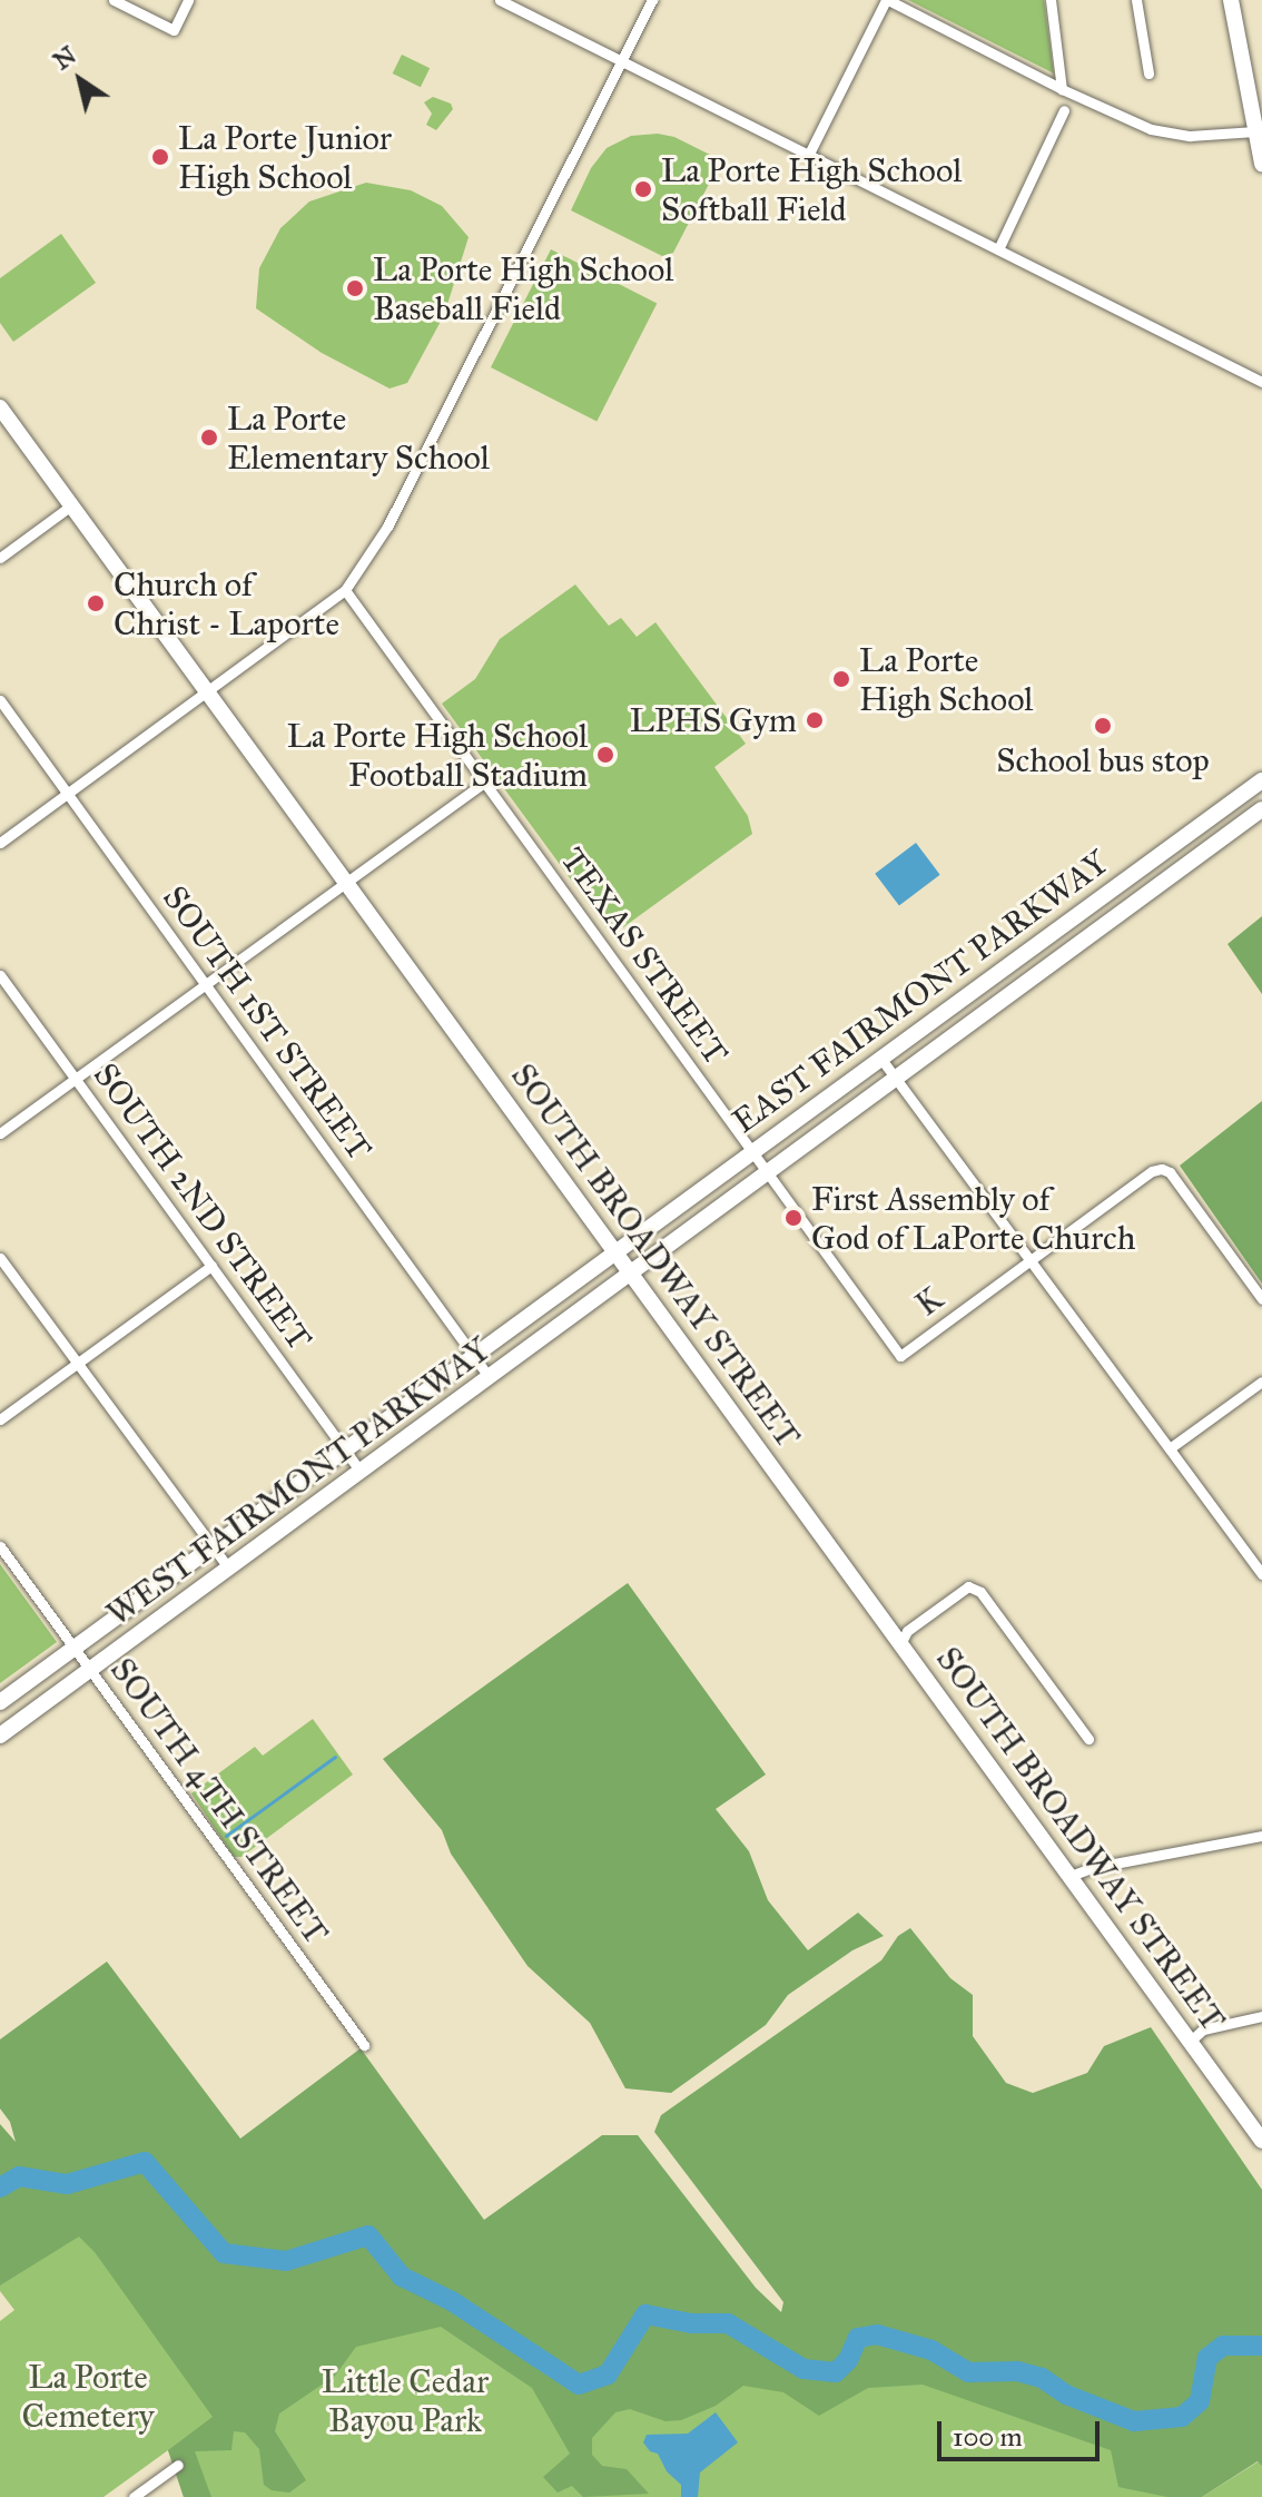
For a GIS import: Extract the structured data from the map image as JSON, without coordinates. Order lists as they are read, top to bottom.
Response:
{
  "streets": {
    "main road": ["EAST FAIRMONT PARKWAY", "SOUTH BROADWAY STREET", "WEST FAIRMONT PARKWAY"],
    "street": [
      "TEXAS STREET",
      "SOUTH 1ST STREET",
      "SOUTH 2ND STREET",
      "K",
      "SOUTH 4TH STREET"
    ]
  },
  "crossings": [
    ["TEXAS STREET", "EAST FAIRMONT PARKWAY"],
    ["TEXAS STREET", "K"],
    ["EAST FAIRMONT PARKWAY", "SOUTH BROADWAY STREET"],
    ["EAST FAIRMONT PARKWAY", "WEST FAIRMONT PARKWAY"],
    ["SOUTH 1ST STREET", "WEST FAIRMONT PARKWAY"],
    ["SOUTH 2ND STREET", "WEST FAIRMONT PARKWAY"],
    ["SOUTH BROADWAY STREET", "WEST FAIRMONT PARKWAY"],
    ["WEST FAIRMONT PARKWAY", "SOUTH 4TH STREET"]
  ],
  "parks": ["La Porte Cemetery", "Little Cedar Bayou Park"],
  "places": [
    "La Porte Junior High School",
    "La Porte High School Softball Field",
    "La Porte High School Baseball Field",
    "La Porte Elementary School",
    "Church of Christ - Laporte",
    "La Porte High School",
    "LPHS Gym",
    "School bus stop",
    "La Porte High School Football Stadium",
    "First Assembly of God of LaPorte Church"
  ],
  "scale_bar": "100 m",
  "north": "top left"
}
